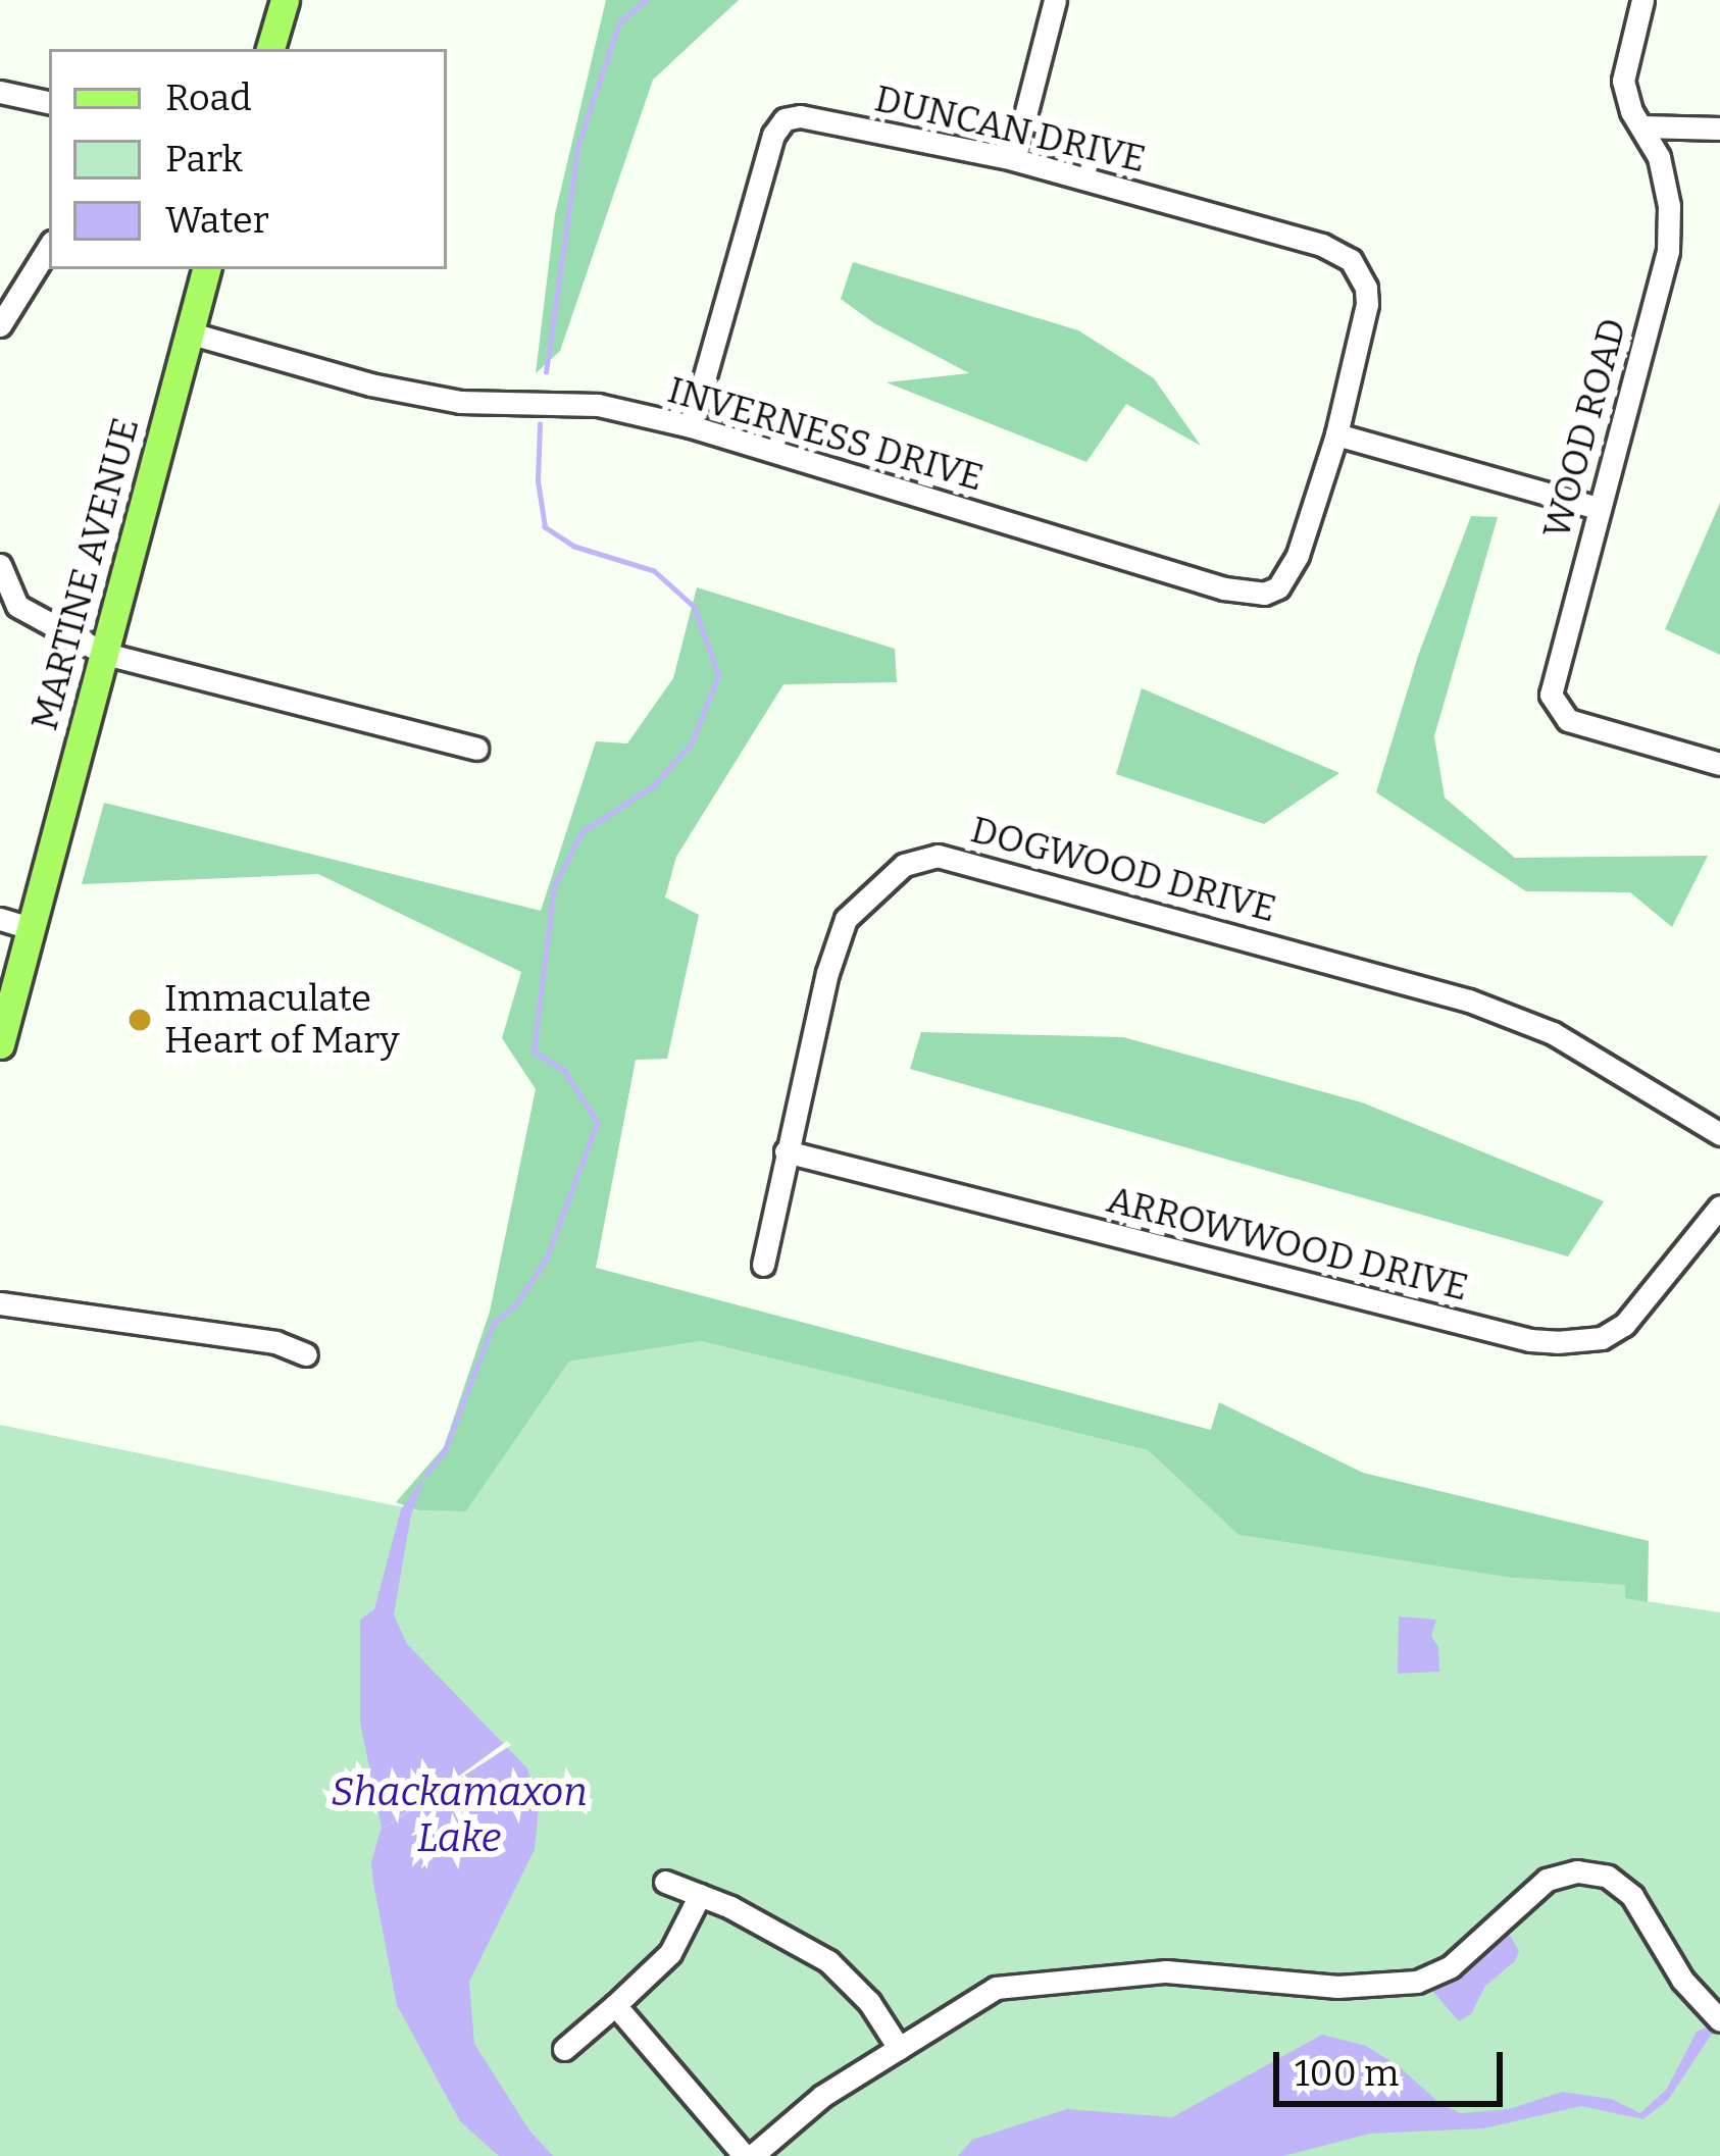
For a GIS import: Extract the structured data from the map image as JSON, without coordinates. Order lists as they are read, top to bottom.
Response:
{
  "streets": {
    "main road": ["MARTINE AVENUE"],
    "street": [
      "DUNCAN DRIVE",
      "WOOD ROAD",
      "INVERNESS DRIVE",
      "DOGWOOD DRIVE",
      "ARROWWOOD DRIVE"
    ]
  },
  "crossings": [
    ["DUNCAN DRIVE", "INVERNESS DRIVE"],
    ["INVERNESS DRIVE", "MARTINE AVENUE"],
    ["DOGWOOD DRIVE", "ARROWWOOD DRIVE"]
  ],
  "water": ["Shackamaxon Lake"],
  "places": ["Immaculate Heart of Mary"],
  "legend": ["Road", "Park", "Water"],
  "scale_bar": "100 m"
}
